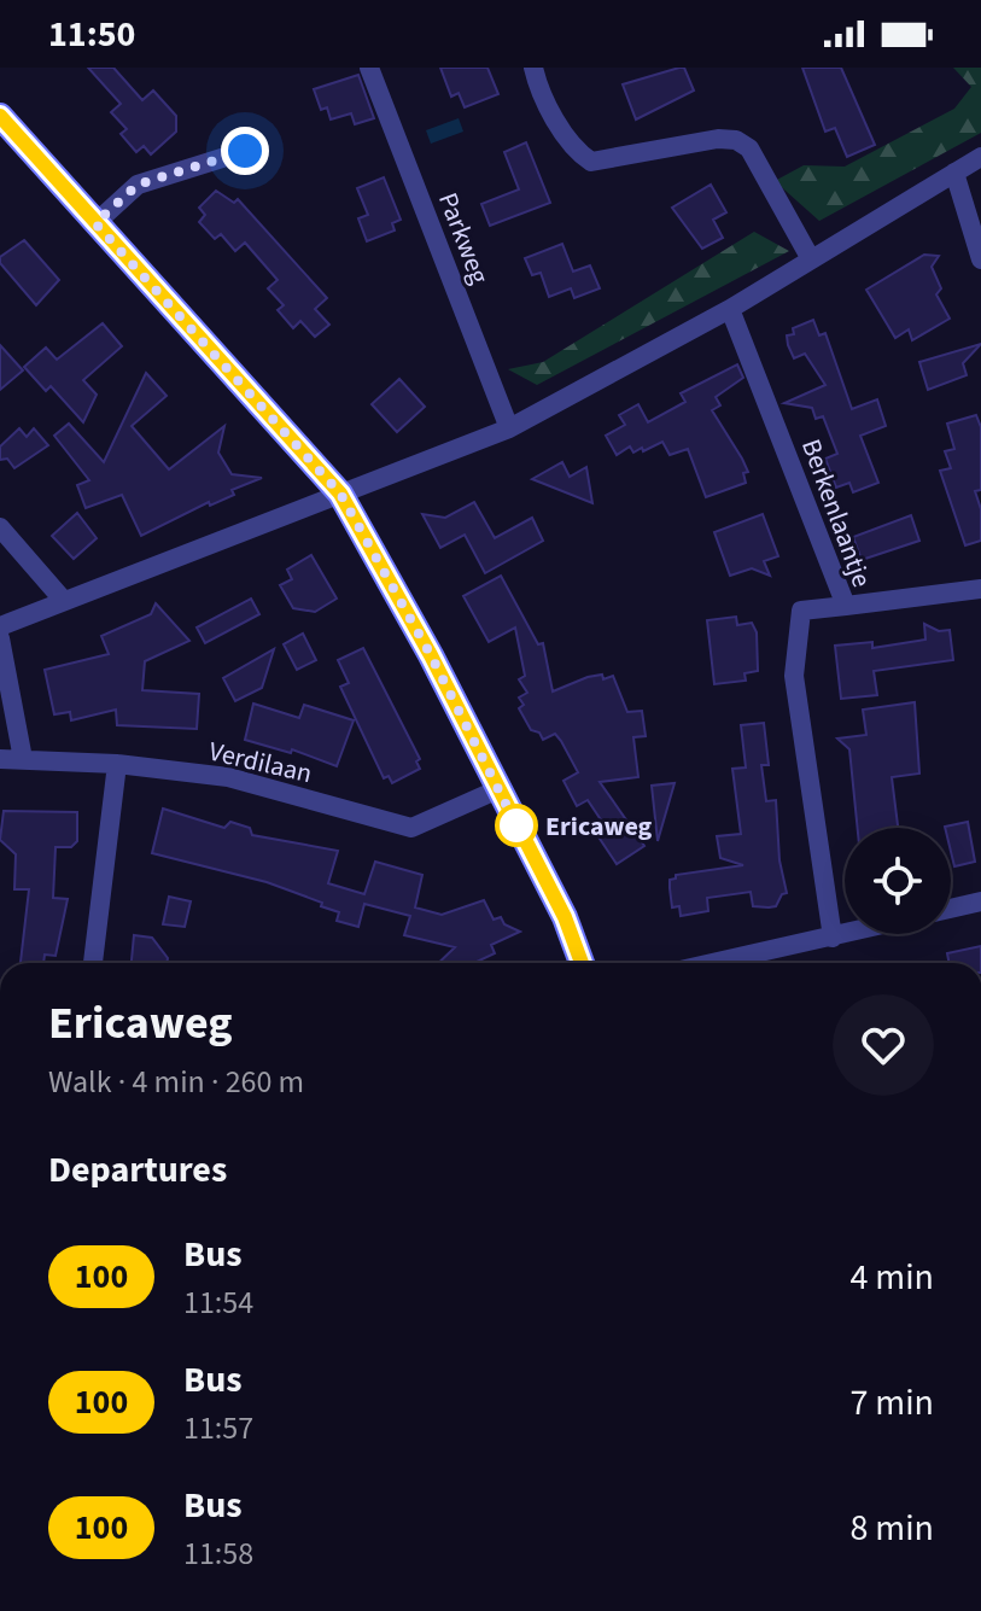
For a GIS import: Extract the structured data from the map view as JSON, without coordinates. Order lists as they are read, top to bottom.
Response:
{
  "streets": {
    "street": ["Parkweg", "Berkenlaantje", "Verdilaan"]
  },
  "places": ["Ericaweg"],
  "lines": ["bus line 100"],
  "page": {
    "status": "11:50",
    "heading": [
      ["Ericaweg", "Walk · 4 min · 260 m"],
      "Departures"
    ],
    "list": [
      {
        "mark": "100",
        "name": "Bus",
        "note": "11:54",
        "value": "4 min"
      },
      {
        "mark": "100",
        "name": "Bus",
        "note": "11:57",
        "value": "7 min"
      },
      {
        "mark": "100",
        "name": "Bus",
        "note": "11:58",
        "value": "8 min"
      }
    ]
  }
}
